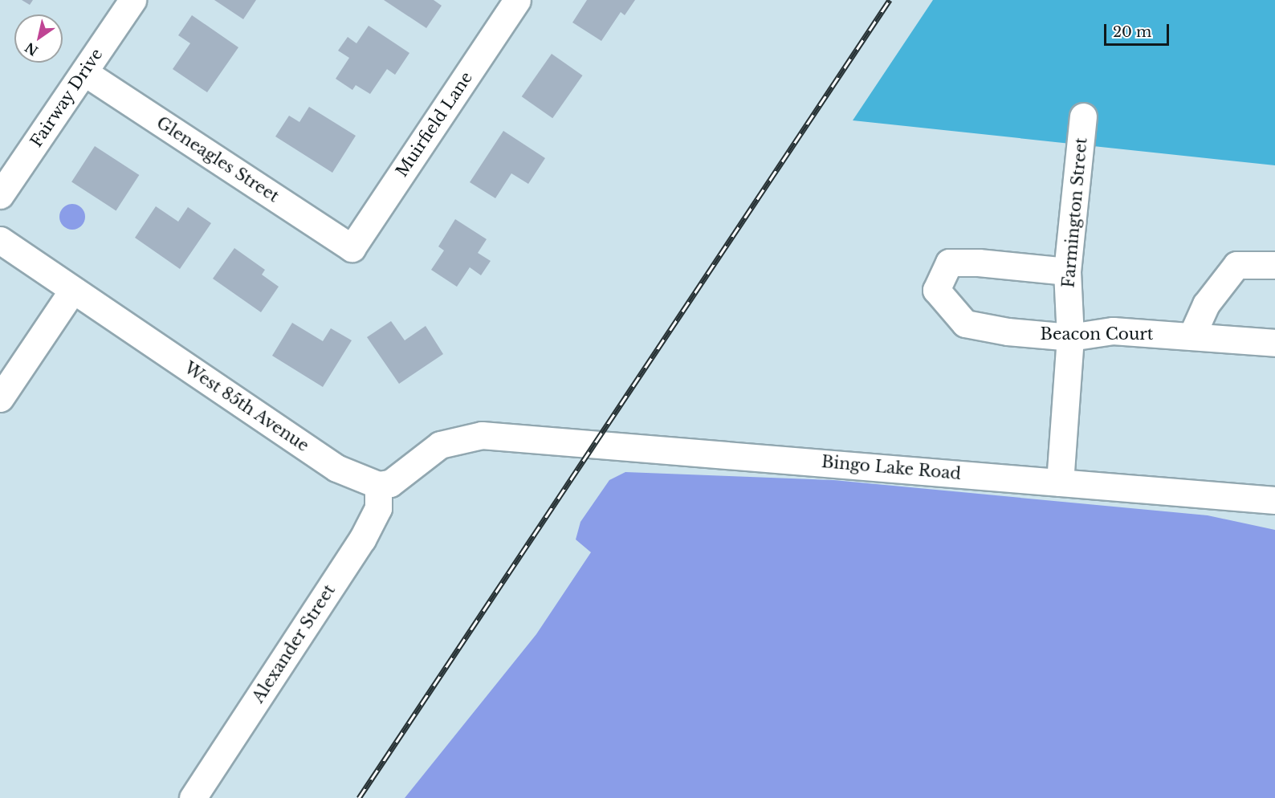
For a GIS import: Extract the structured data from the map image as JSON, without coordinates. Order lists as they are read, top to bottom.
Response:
{
  "streets": {
    "street": [
      "Fairway Drive",
      "Muirfield Lane",
      "Gleneagles Street",
      "Farmington Street",
      "Beacon Court",
      "West 85th Avenue",
      "Bingo Lake Road",
      "Alexander Street"
    ]
  },
  "crossings": [
    ["Fairway Drive", "Gleneagles Street"],
    ["Muirfield Lane", "Gleneagles Street"],
    ["Farmington Street", "Beacon Court"],
    ["Farmington Street", "Bingo Lake Road"],
    ["West 85th Avenue", "Bingo Lake Road"],
    ["West 85th Avenue", "Alexander Street"],
    ["Bingo Lake Road", "Alexander Street"]
  ],
  "scale_bar": "20 m",
  "north": "bottom left"
}
